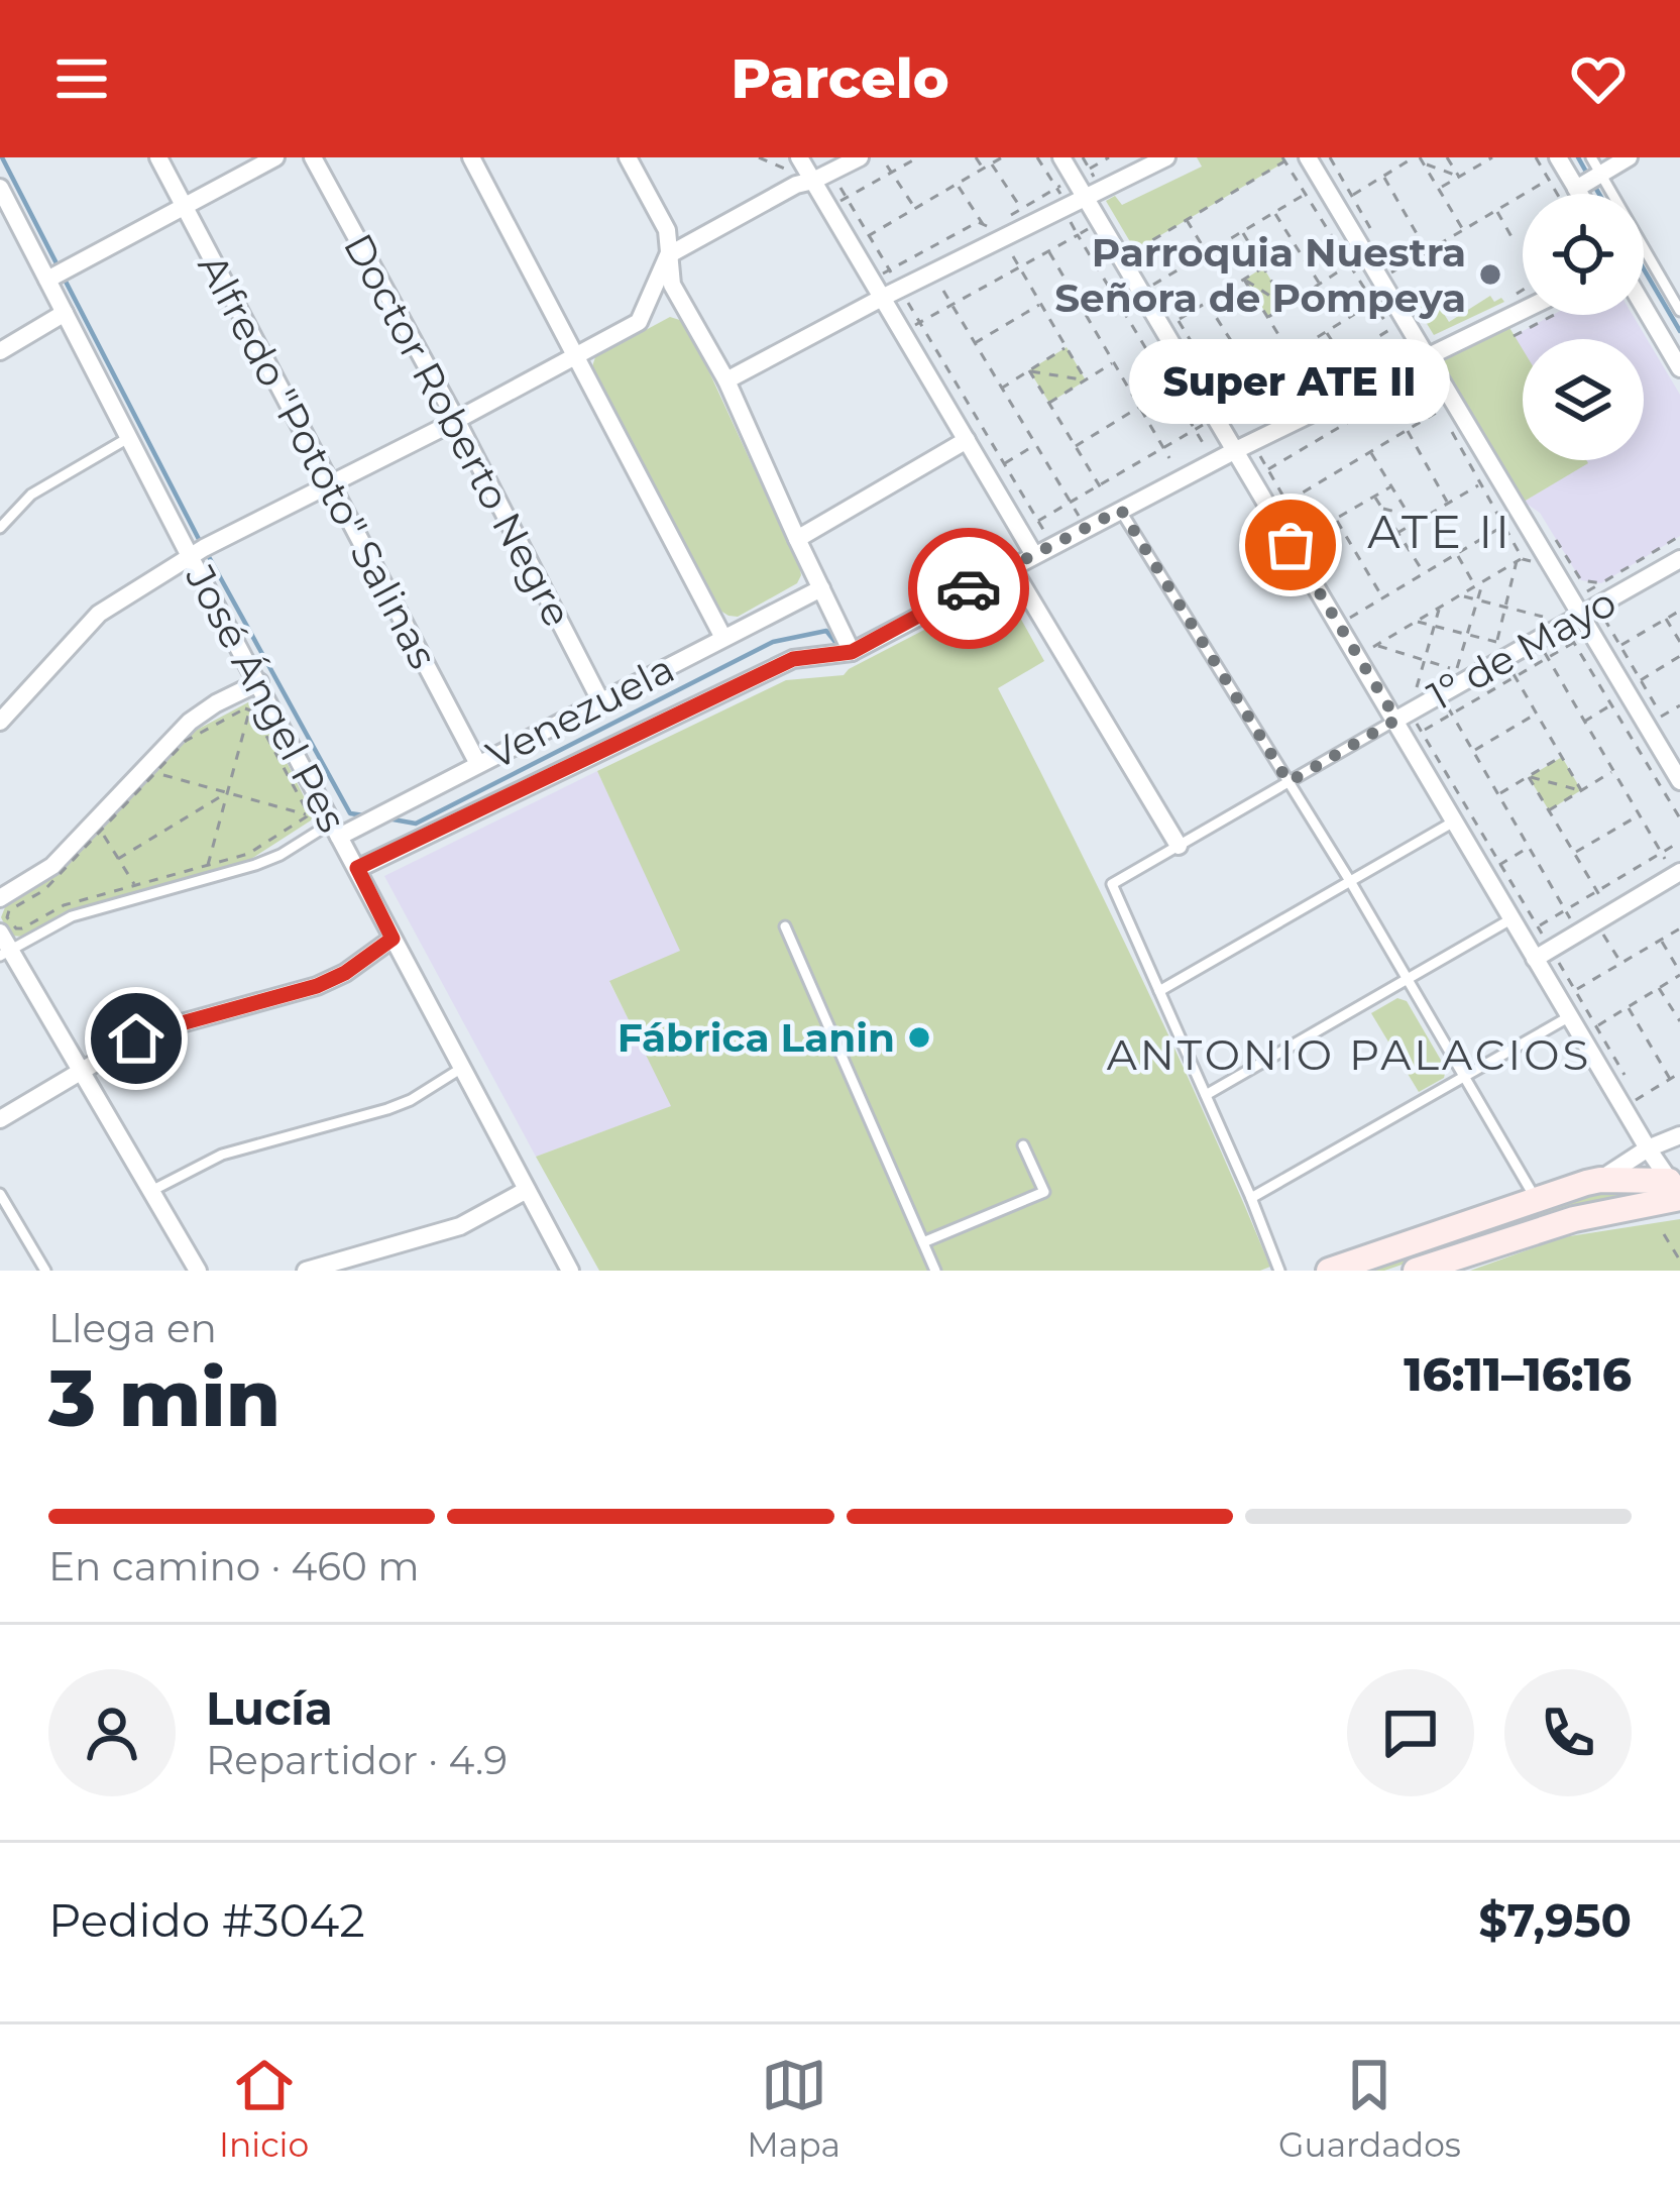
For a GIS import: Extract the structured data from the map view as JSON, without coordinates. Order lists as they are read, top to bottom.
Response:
{
  "streets": {
    "street": [
      "Doctor Roberto Negre",
      "Alfredo \"Pototo\" Salinas",
      "1º de Mayo",
      "José Ángel Pes",
      "Venezuela"
    ]
  },
  "crossings": [
    ["Doctor Roberto Negre", "Venezuela"],
    ["Alfredo \"Pototo\" Salinas", "Venezuela"],
    ["José Ángel Pes", "Venezuela"]
  ],
  "districts": ["ATE II", "ANTONIO PALACIOS"],
  "places": ["Parroquia Nuestra Señora de Pompeya", "Super ATE II", "Fábrica Lanin"],
  "page": {
    "header": "Parcelo",
    "bubble": "Super ATE II",
    "heading": ["3 min", "Llega en", "16:11–16:16"],
    "panel": [
      "Lucía",
      "Repartidor · 4.9",
      "Pedido #3042",
      "$7,950"
    ],
    "bar": "En camino · 460 m",
    "tabs": ["Inicio", "Mapa", "Guardados"]
  }
}
